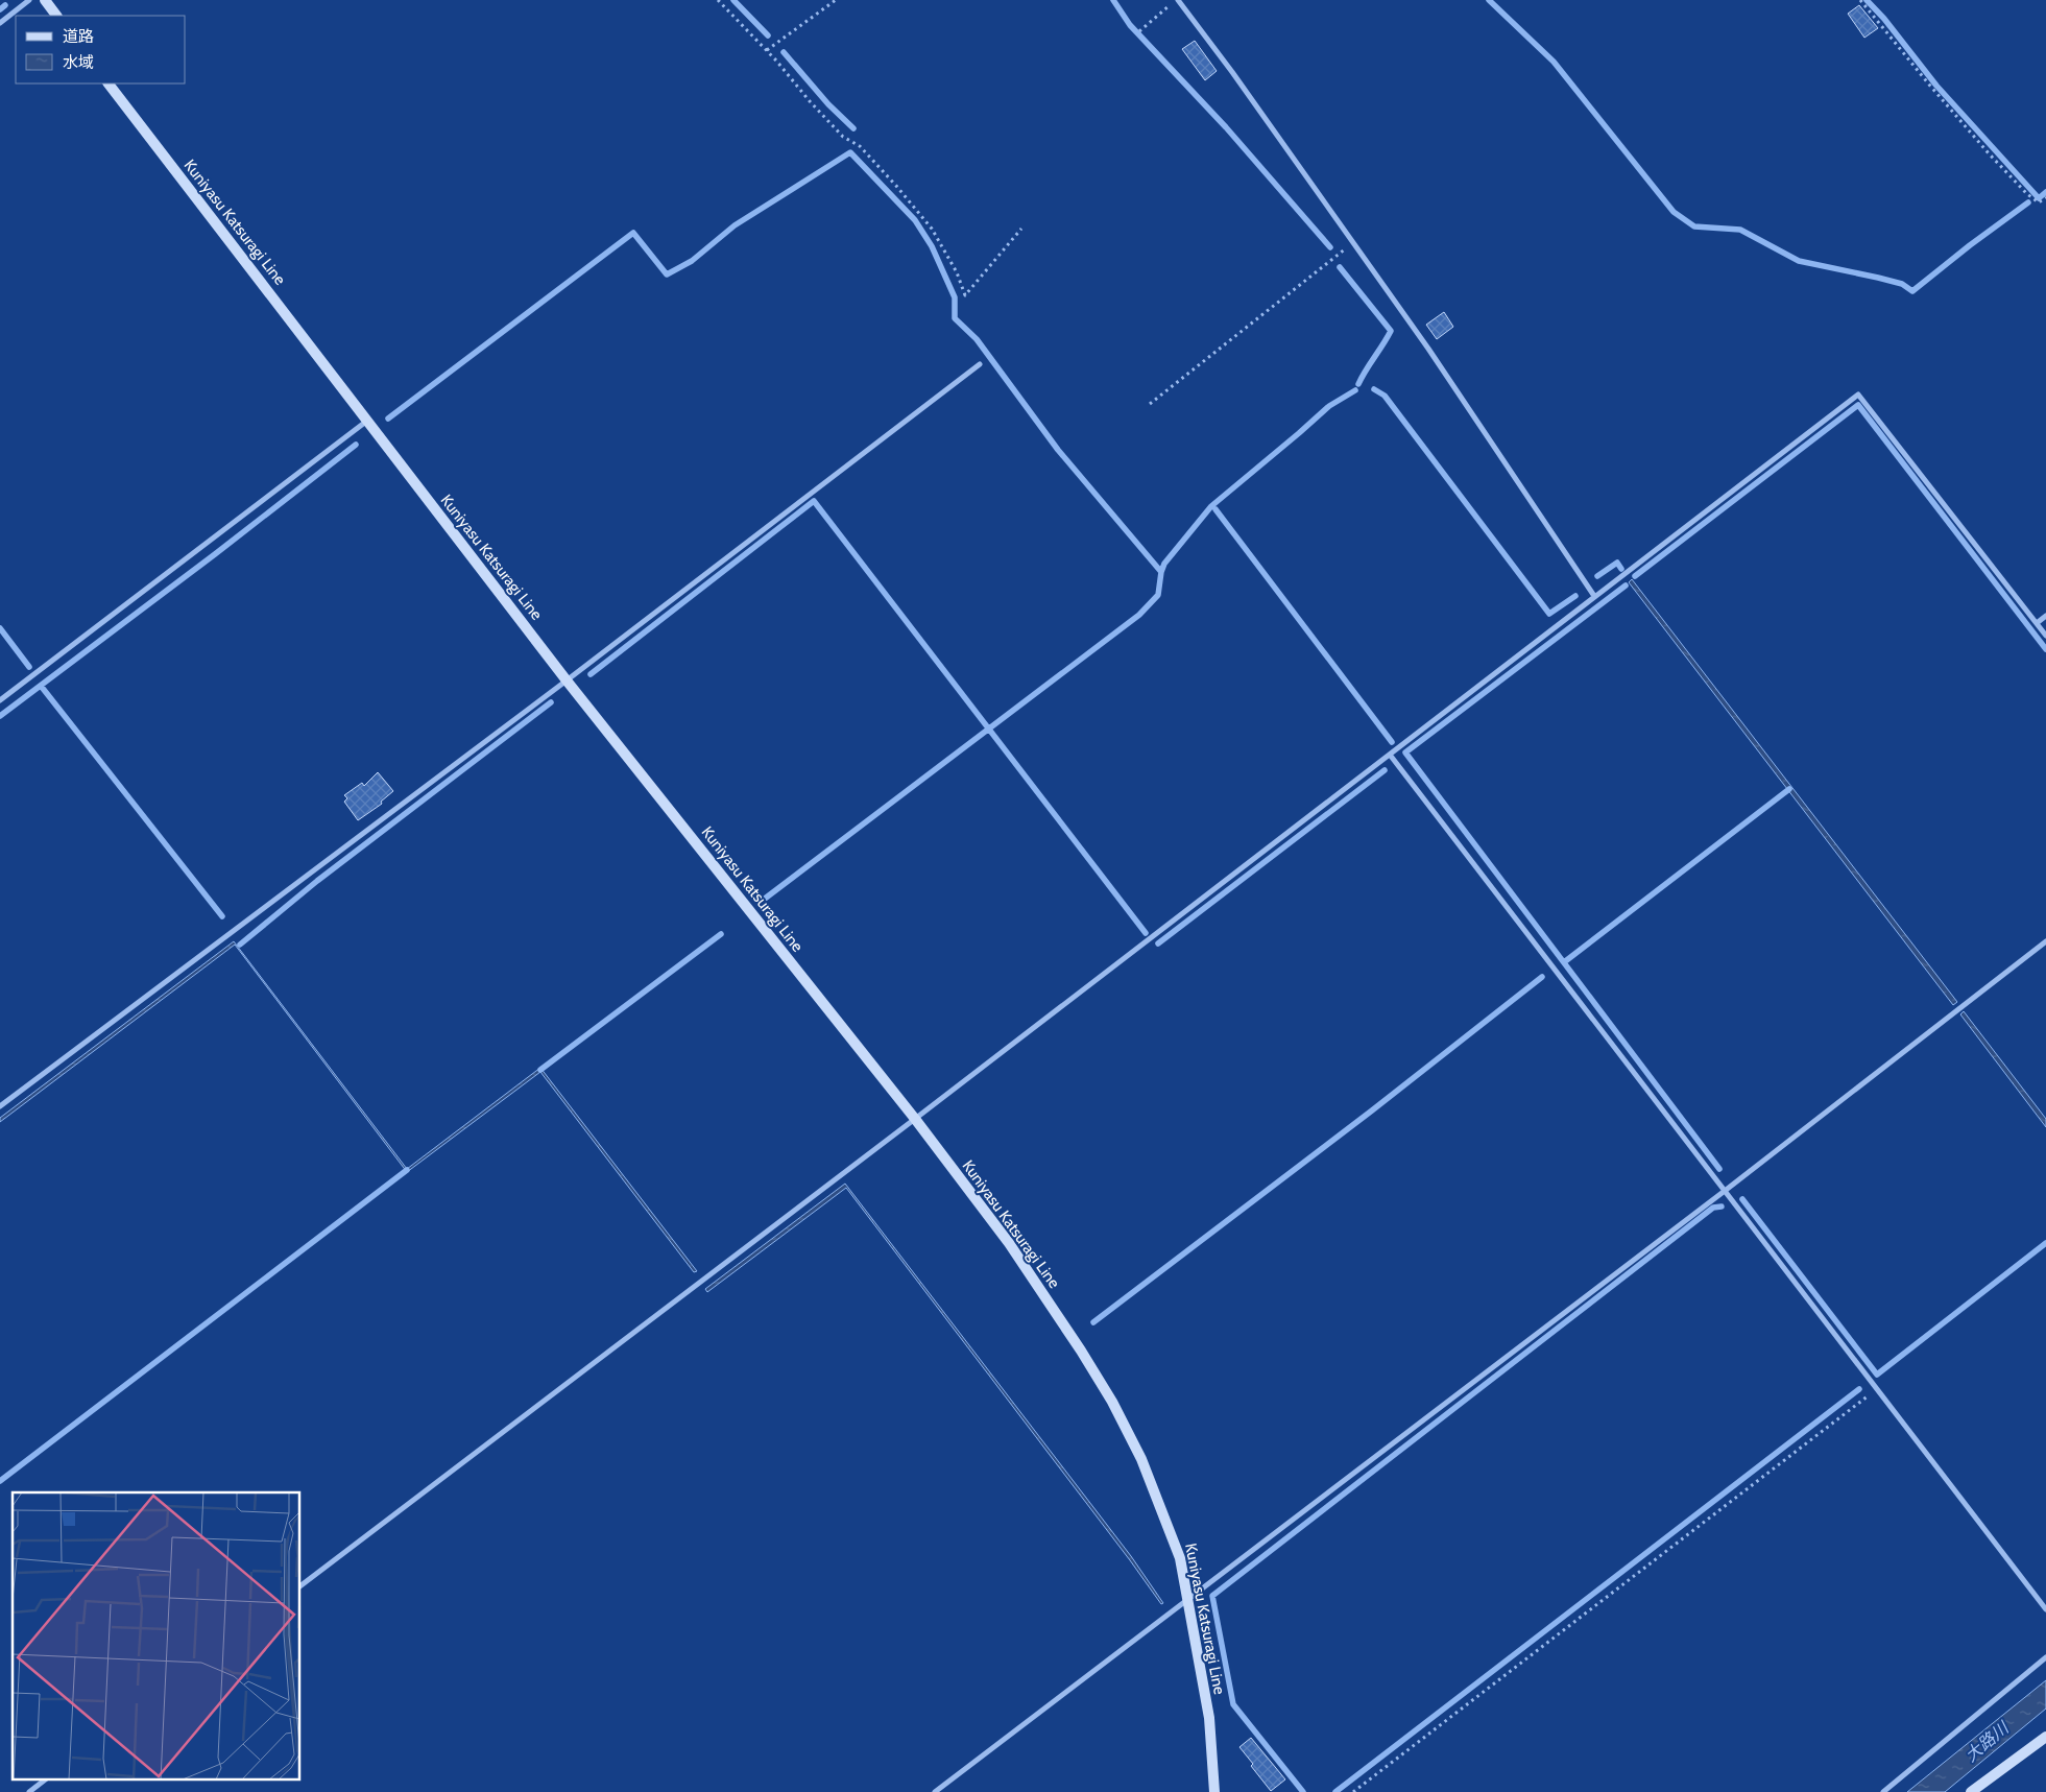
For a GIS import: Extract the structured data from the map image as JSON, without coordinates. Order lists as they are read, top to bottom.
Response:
{
  "streets": {
    "main road": ["Kuniyasu Katsuragi Line"]
  },
  "water": ["大路川"],
  "legend": ["道路", "水域"]
}
